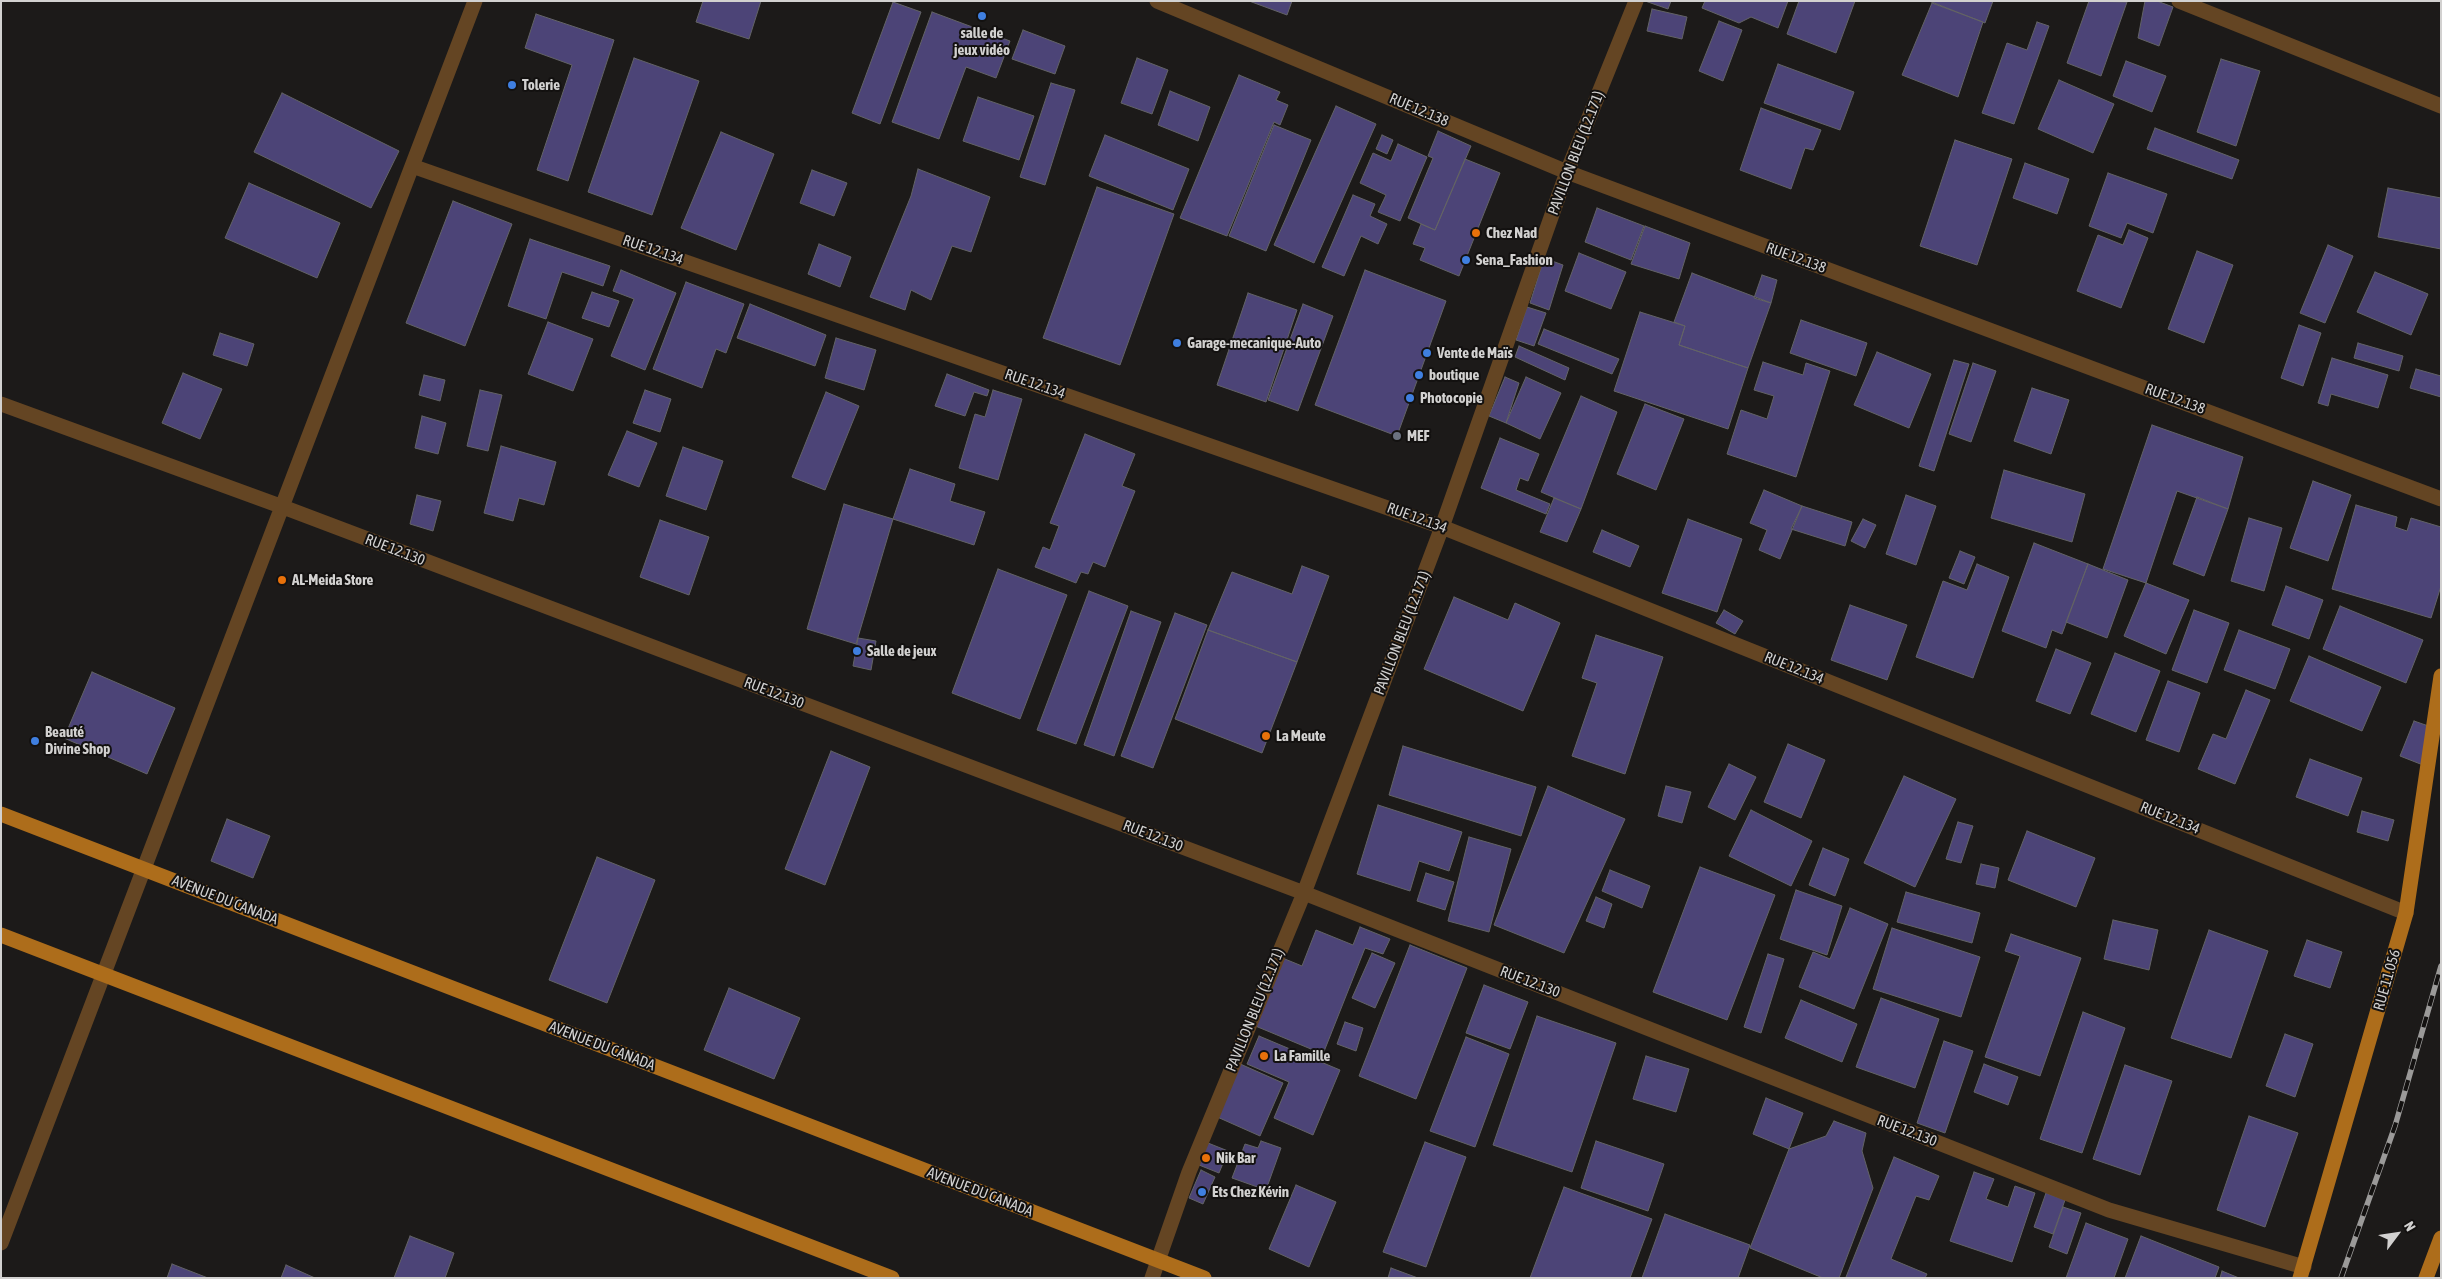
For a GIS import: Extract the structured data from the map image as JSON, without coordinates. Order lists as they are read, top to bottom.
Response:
{
  "streets": {
    "main road": ["AVENUE DU CANADA", "RUE 11.056"],
    "street": [
      "RUE 12.138",
      "PAVILLON BLEU (12.171)",
      "RUE 12.134",
      "RUE 12.130"
    ]
  },
  "crossings": [
    ["RUE 12.138", "PAVILLON BLEU (12.171)"],
    ["PAVILLON BLEU (12.171)", "RUE 12.134"],
    ["PAVILLON BLEU (12.171)", "RUE 12.130"],
    ["PAVILLON BLEU (12.171)", "AVENUE DU CANADA"],
    ["RUE 12.134", "RUE 11.056"],
    ["RUE 12.130", "RUE 11.056"]
  ],
  "places": [
    "salle de jeux vidéo",
    "Tolerie",
    "Chez Nad",
    "Sena_Fashion",
    "Garage-mecanique-Auto",
    "Vente de Maïs",
    "boutique",
    "Photocopie",
    "MEF",
    "AL-Meida Store",
    "Salle de jeux",
    "La Meute",
    "Beauté Divine Shop",
    "La Famille",
    "Nik Bar",
    "Ets Chez Kévin"
  ],
  "north": "top right"
}
